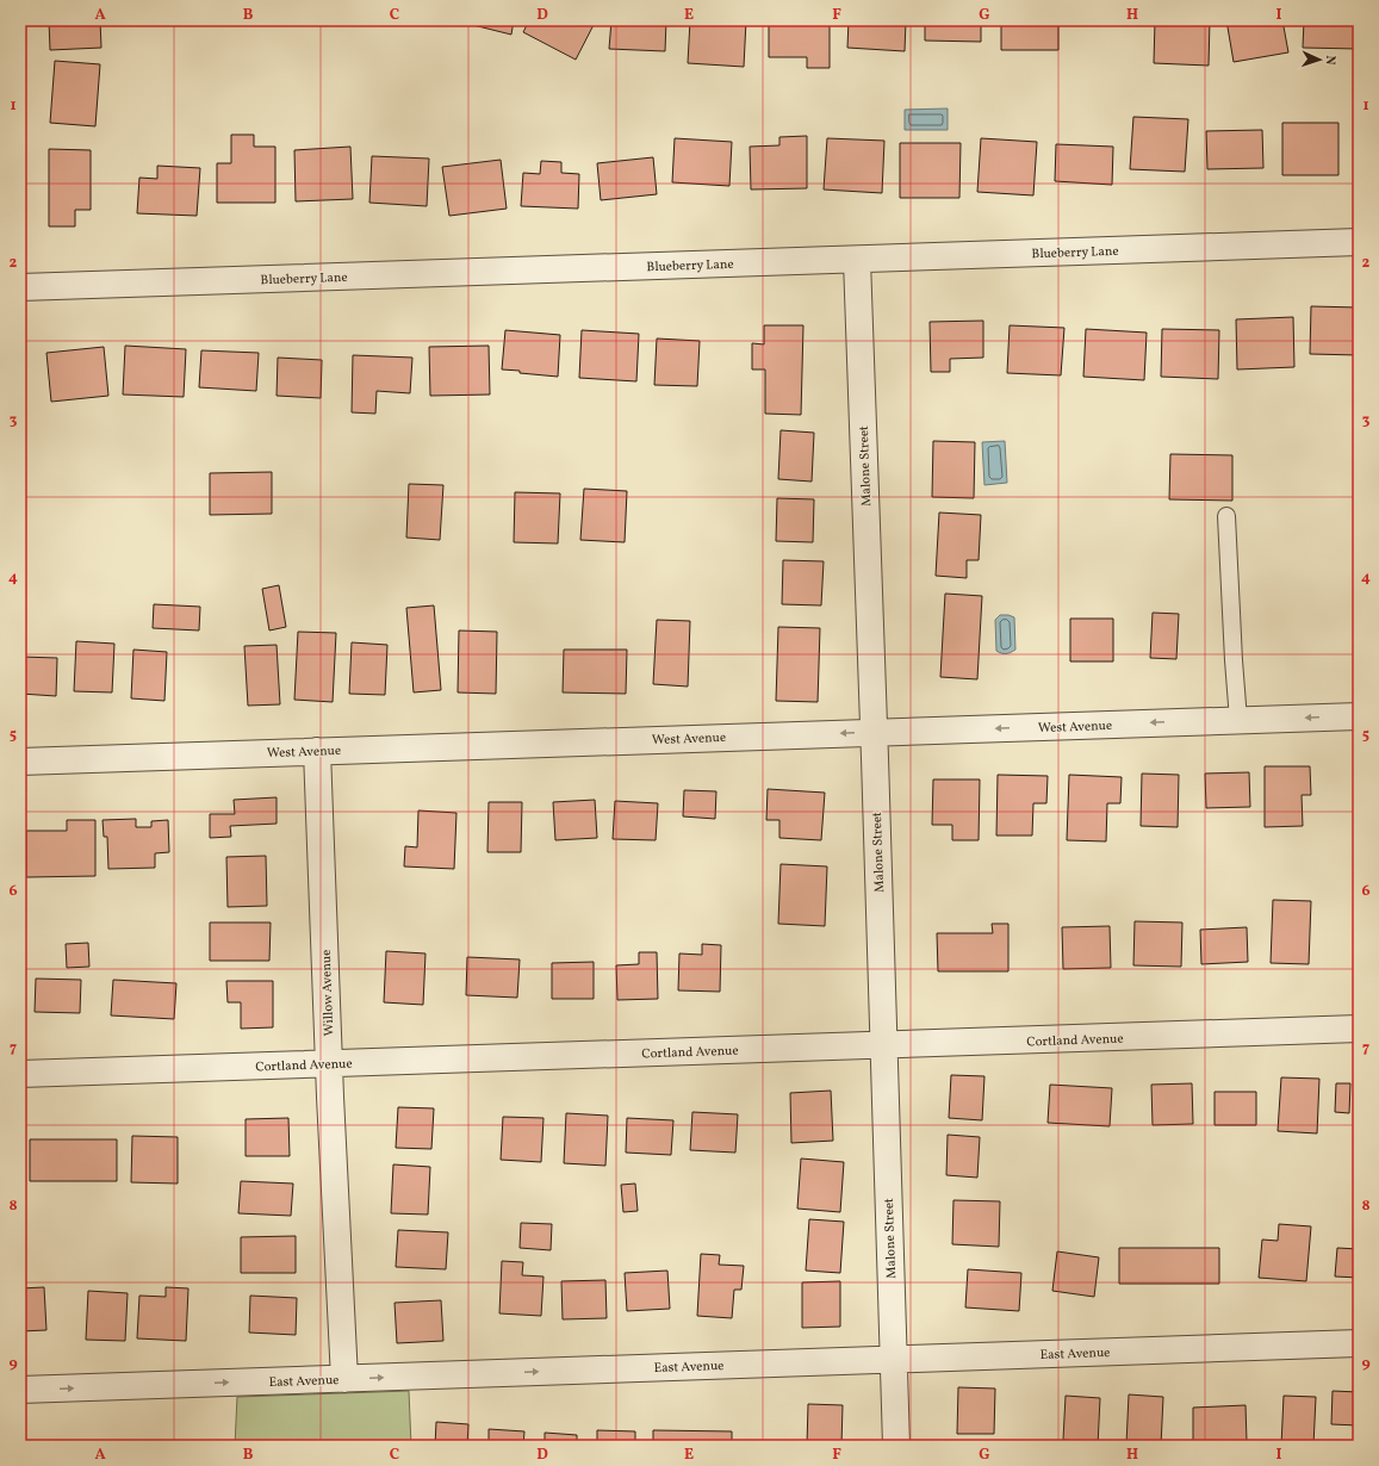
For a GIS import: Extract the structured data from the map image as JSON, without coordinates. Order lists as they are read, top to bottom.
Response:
{
  "streets": {
    "street": [
      "Blueberry Lane",
      "Malone Street",
      "West Avenue",
      "Willow Avenue",
      "Cortland Avenue",
      "East Avenue"
    ]
  },
  "crossings": [
    ["Blueberry Lane", "Malone Street"],
    ["Malone Street", "West Avenue"],
    ["Malone Street", "Cortland Avenue"],
    ["Malone Street", "East Avenue"],
    ["West Avenue", "Willow Avenue"],
    ["Willow Avenue", "Cortland Avenue"],
    ["Willow Avenue", "East Avenue"]
  ],
  "one_way": ["West Avenue", "East Avenue"],
  "north": "right",
  "grid": {
    "columns": [
      "A",
      "B",
      "C",
      "D",
      "E",
      "F",
      "G",
      "H",
      "I"
    ],
    "rows": [
      "1",
      "2",
      "3",
      "4",
      "5",
      "6",
      "7",
      "8",
      "9"
    ]
  }
}
